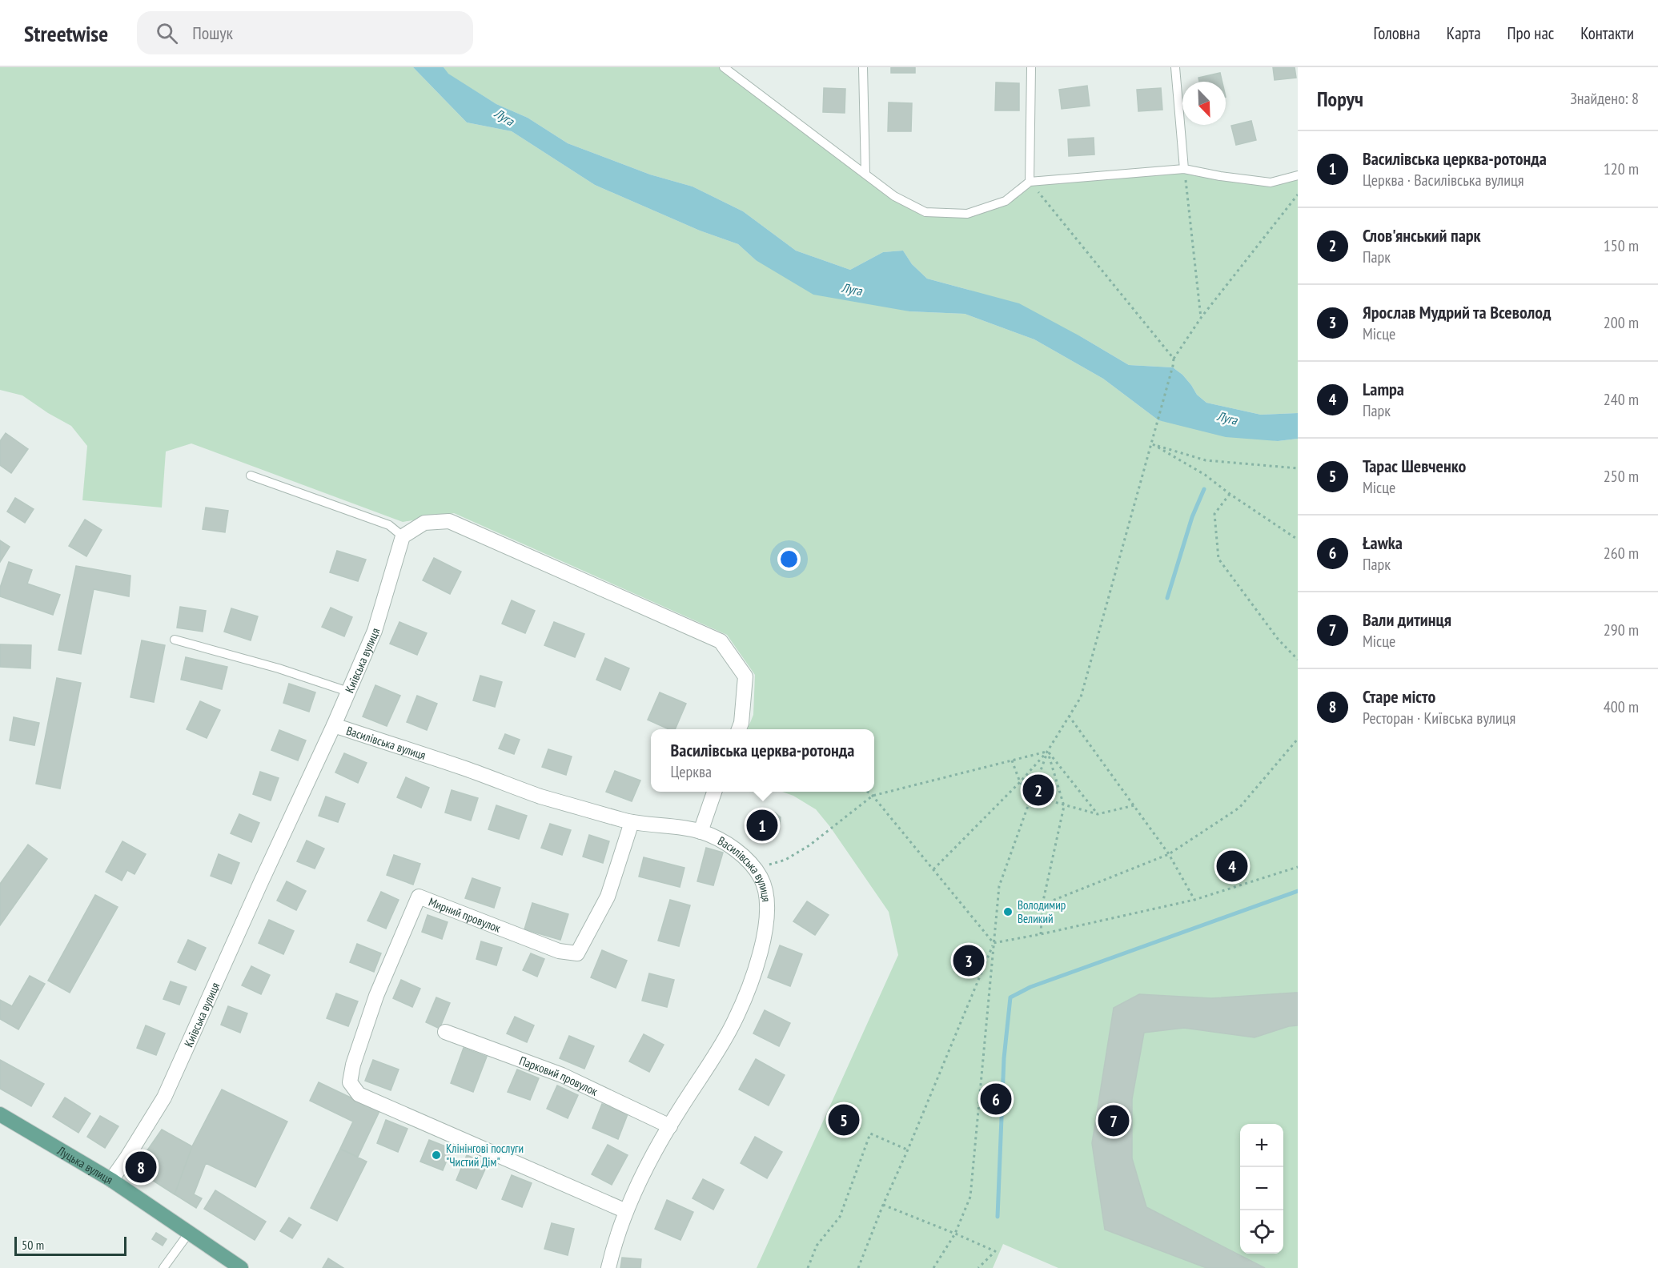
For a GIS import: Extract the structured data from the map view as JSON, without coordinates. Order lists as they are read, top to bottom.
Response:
{
  "streets": {
    "main road": ["Луцька вулиця"],
    "street": [
      "Київська вулиця",
      "Василівська вулиця",
      "Мирний провулок",
      "Парковий провулок"
    ]
  },
  "crossings": [
    ["Київська вулиця", "Василівська вулиця"],
    ["Київська вулиця", "Луцька вулиця"],
    ["Василівська вулиця", "Мирний провулок"],
    ["Василівська вулиця", "Парковий провулок"]
  ],
  "water": ["Луга"],
  "places": ["Володимир Великий", "Клінінгові послуги \"Чистий Дім\""],
  "scale_bar": "50 m",
  "north": "bottom right",
  "page": {
    "header": "Streetwise",
    "search": "Пошук",
    "nav": [
      "Головна",
      "Карта",
      "Про нас",
      "Контакти"
    ],
    "heading": ["Поруч", "Знайдено: 8"],
    "list": [
      {
        "mark": "1",
        "name": "Василівська церква-ротонда",
        "note": "Церква · Василівська вулиця",
        "value": "120 m"
      },
      {
        "mark": "2",
        "name": "Слов'янський парк",
        "note": "Парк",
        "value": "150 m"
      },
      {
        "mark": "3",
        "name": "Ярослав Мудрий та Всеволод",
        "note": "Місце",
        "value": "200 m"
      },
      {
        "mark": "4",
        "name": "Lampa",
        "note": "Парк",
        "value": "240 m"
      },
      {
        "mark": "5",
        "name": "Тарас Шевченко",
        "note": "Місце",
        "value": "250 m"
      },
      {
        "mark": "6",
        "name": "Ławka",
        "note": "Парк",
        "value": "260 m"
      },
      {
        "mark": "7",
        "name": "Вали дитинця",
        "note": "Місце",
        "value": "290 m"
      },
      {
        "mark": "8",
        "name": "Старе місто",
        "note": "Ресторан · Київська вулиця",
        "value": "400 m"
      }
    ],
    "popup": ["Василівська церква-ротонда", "Церква"],
    "pins": [
      "2",
      "1",
      "4",
      "3",
      "6",
      "5",
      "7",
      "8"
    ],
    "map_buttons": ["+", "−"],
    "scale": "50 m"
  }
}
